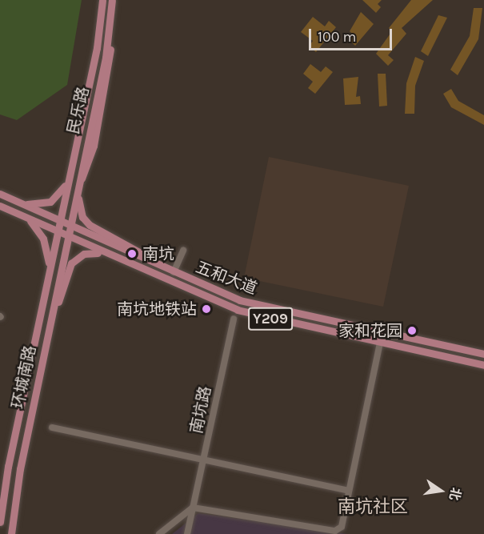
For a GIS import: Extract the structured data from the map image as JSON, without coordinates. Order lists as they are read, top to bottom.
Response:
{
  "streets": {
    "main road": [
      "民乐路",
      "五和大道",
      "Y209",
      "环城南路"
    ],
    "street": ["南坑路"]
  },
  "crossings": [
    ["民乐路", "五和大道"],
    ["民乐路", "环城南路"],
    ["五和大道", "环城南路"]
  ],
  "districts": ["南坑社区"],
  "places": ["南坑", "南坑地铁站", "家和花园"],
  "scale_bar": "100 m",
  "north": "right"
}
